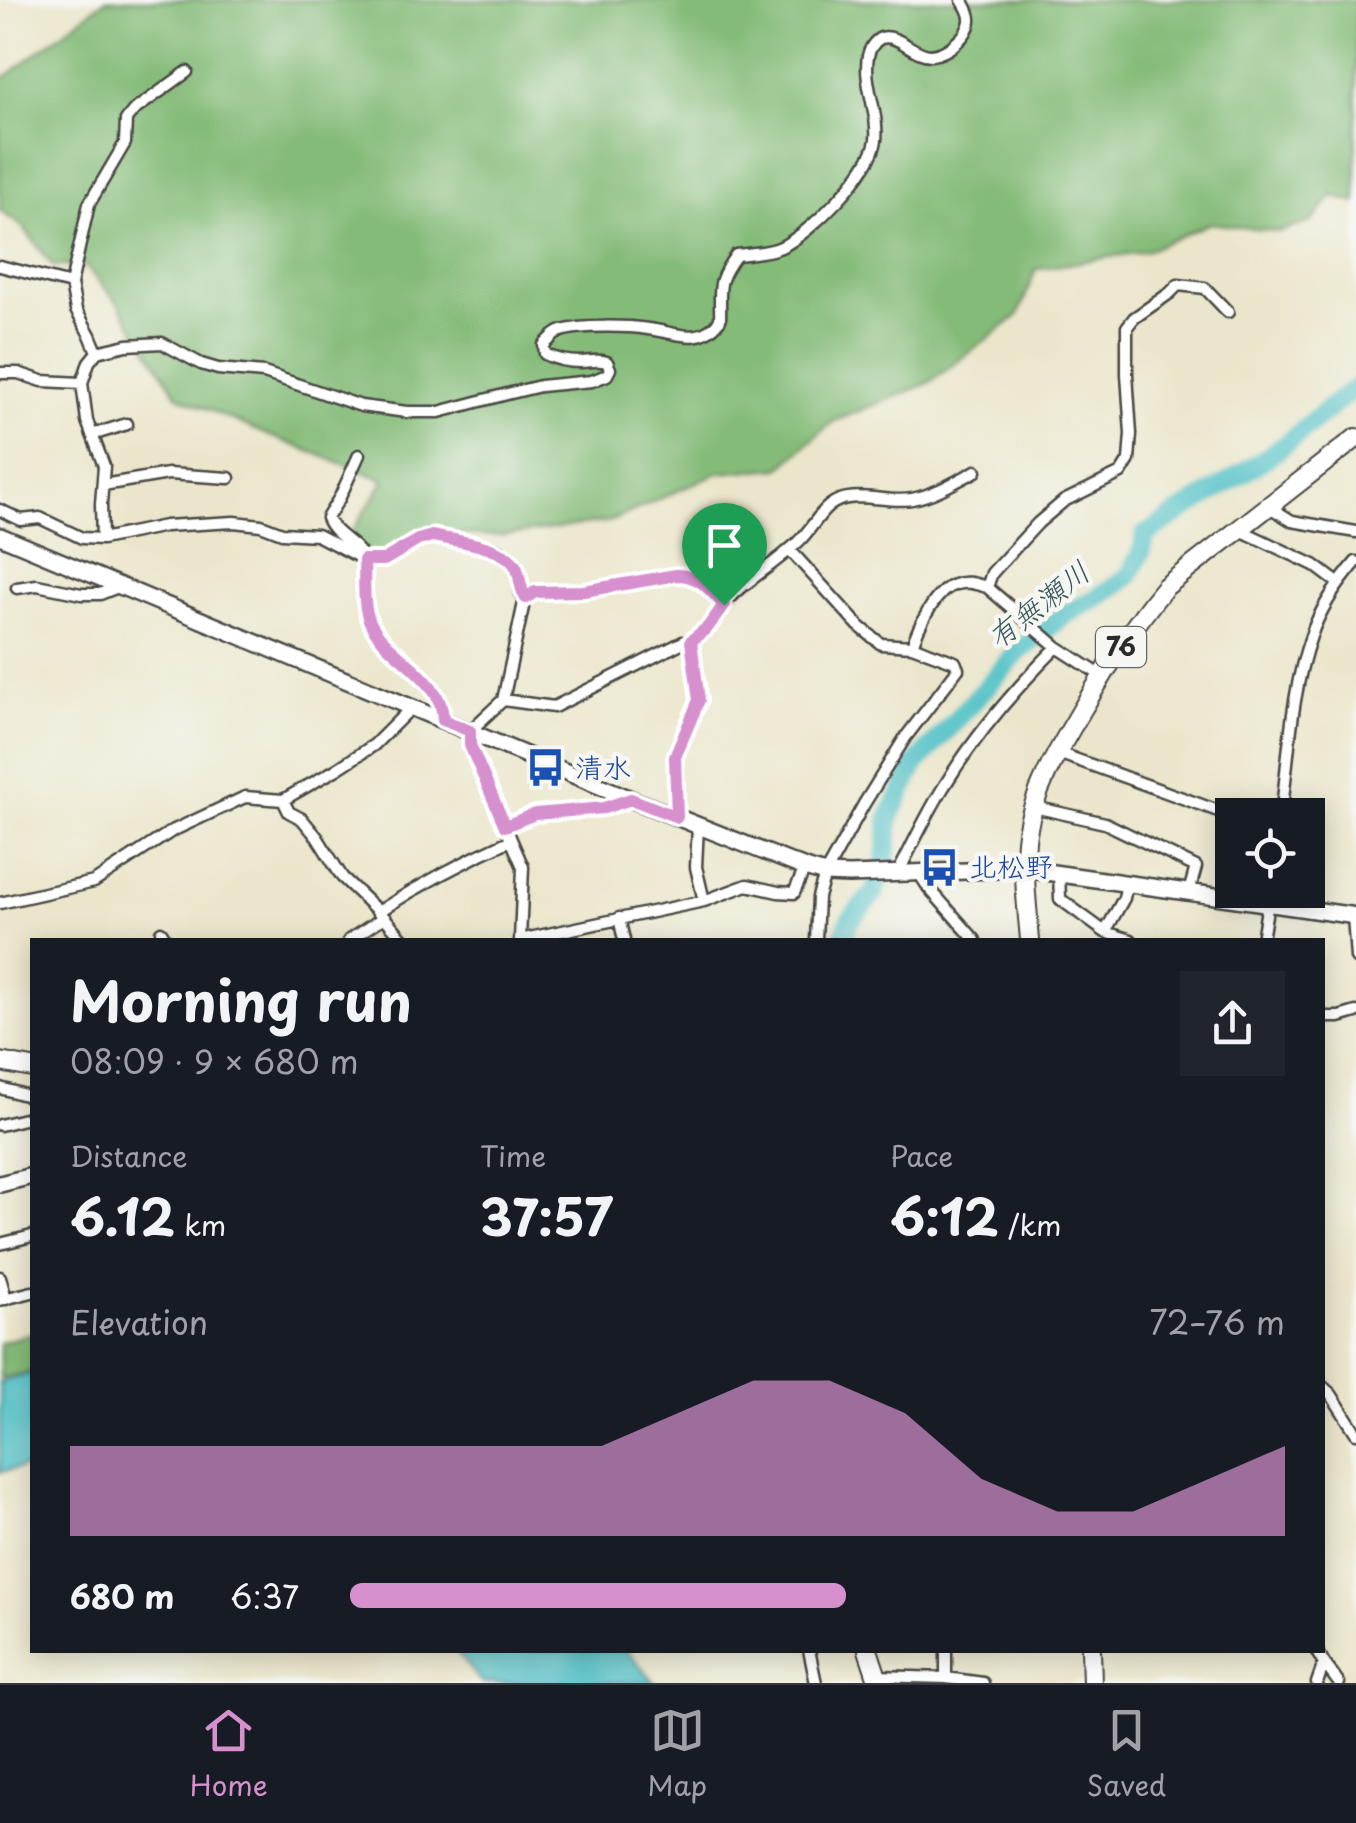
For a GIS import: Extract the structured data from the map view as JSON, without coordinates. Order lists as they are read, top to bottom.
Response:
{
  "streets": {
    "main road": ["76"]
  },
  "water": ["有無瀬川"],
  "places": {
    "bus stop": ["清水", "北松野"]
  },
  "page": {
    "heading": ["Morning run", "08:09 · 9 × 680 m"],
    "stats": [
      ["Distance", "6.12 km"],
      ["Time", "37:57"],
      ["Pace", "6:12 /km"]
    ],
    "chart": ["Elevation", "72–76 m"],
    "list": [
      {
        "name": "680 m",
        "note": "6:37"
      }
    ],
    "tabs": ["Home", "Map", "Saved"]
  }
}
